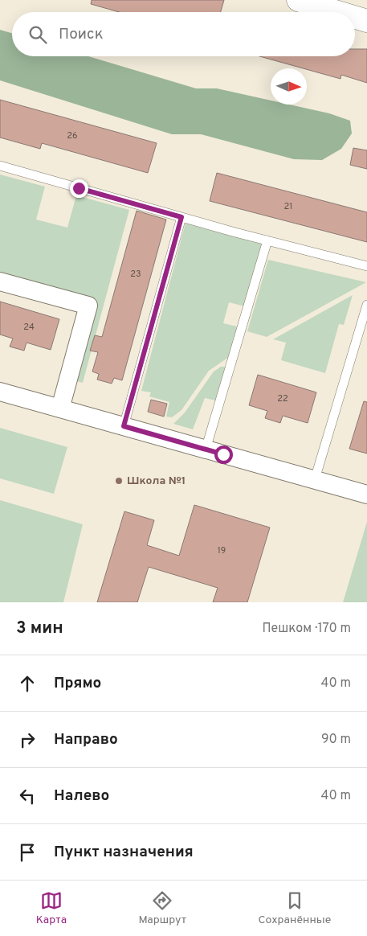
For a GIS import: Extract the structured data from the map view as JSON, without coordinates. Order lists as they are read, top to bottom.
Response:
{
  "places": ["Школа №1"],
  "house_numbers": [
    "26",
    "21",
    "23",
    "24",
    "22",
    "19"
  ],
  "north": "right",
  "page": {
    "search": "Поиск",
    "heading": ["3 мин", "Пешком · 170 m"],
    "list": [
      ["Прямо", "40 m"],
      ["Направо", "90 m"],
      ["Налево", "40 m"],
      "Пункт назначения"
    ],
    "nav": ["Карта", "Маршрут", "Сохранённые"]
  }
}
